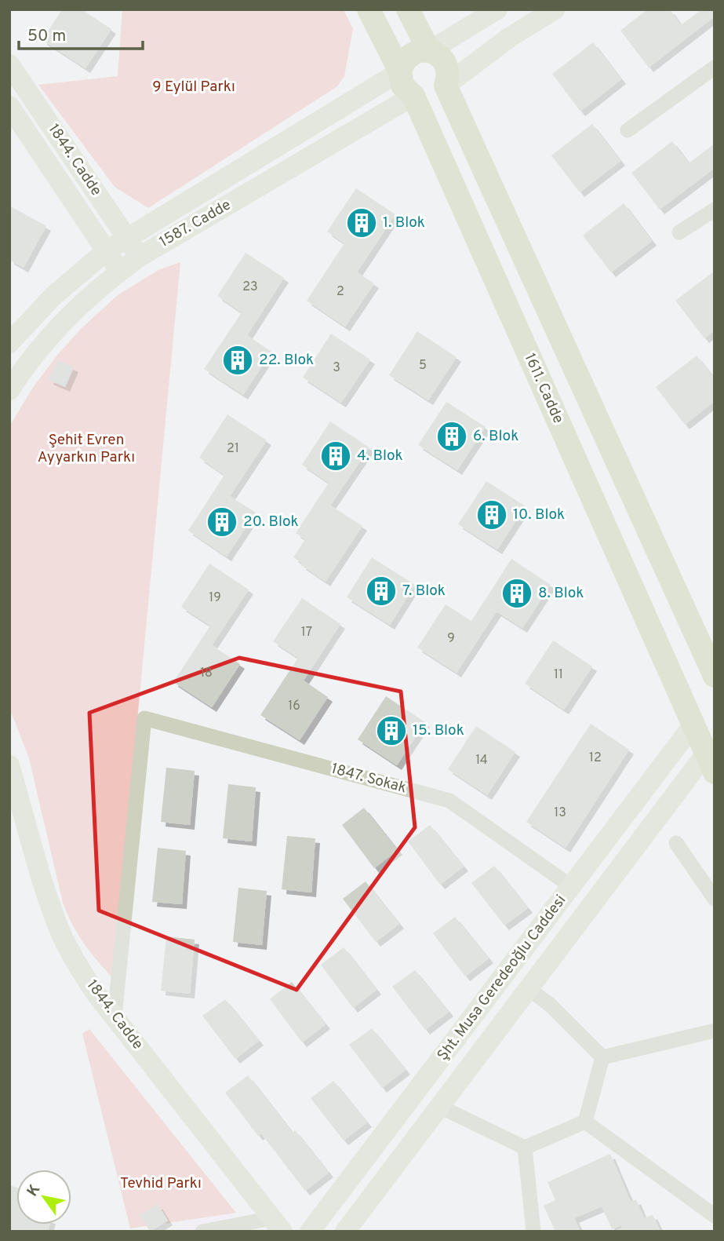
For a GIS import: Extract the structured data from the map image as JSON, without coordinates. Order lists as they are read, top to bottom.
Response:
{
  "streets": {
    "main road": ["1611. Cadde"],
    "street": [
      "1844. Cadde",
      "1587. Cadde",
      "1847. Sokak",
      "Şht. Musa Geredeoğlu Caddesi"
    ]
  },
  "crossings": [
    ["1844. Cadde", "1587. Cadde"],
    ["1844. Cadde", "1847. Sokak"],
    ["1587. Cadde", "1611. Cadde"],
    ["1611. Cadde", "Şht. Musa Geredeoğlu Caddesi"],
    ["1847. Sokak", "Şht. Musa Geredeoğlu Caddesi"]
  ],
  "parks": ["9 Eylül Parkı", "Şehit Evren Ayyarkın Parkı", "Tevhid Parkı"],
  "places": {
    "building": [
      "1. Blok",
      "22. Blok",
      "6. Blok",
      "4. Blok",
      "10. Blok",
      "20. Blok",
      "7. Blok",
      "8. Blok",
      "15. Blok"
    ]
  },
  "house_numbers": [
    "23",
    "2",
    "5",
    "3",
    "21",
    "19",
    "17",
    "9",
    "18",
    "11",
    "16",
    "12",
    "14",
    "13"
  ],
  "scale_bar": "50 m",
  "north": "top left"
}
